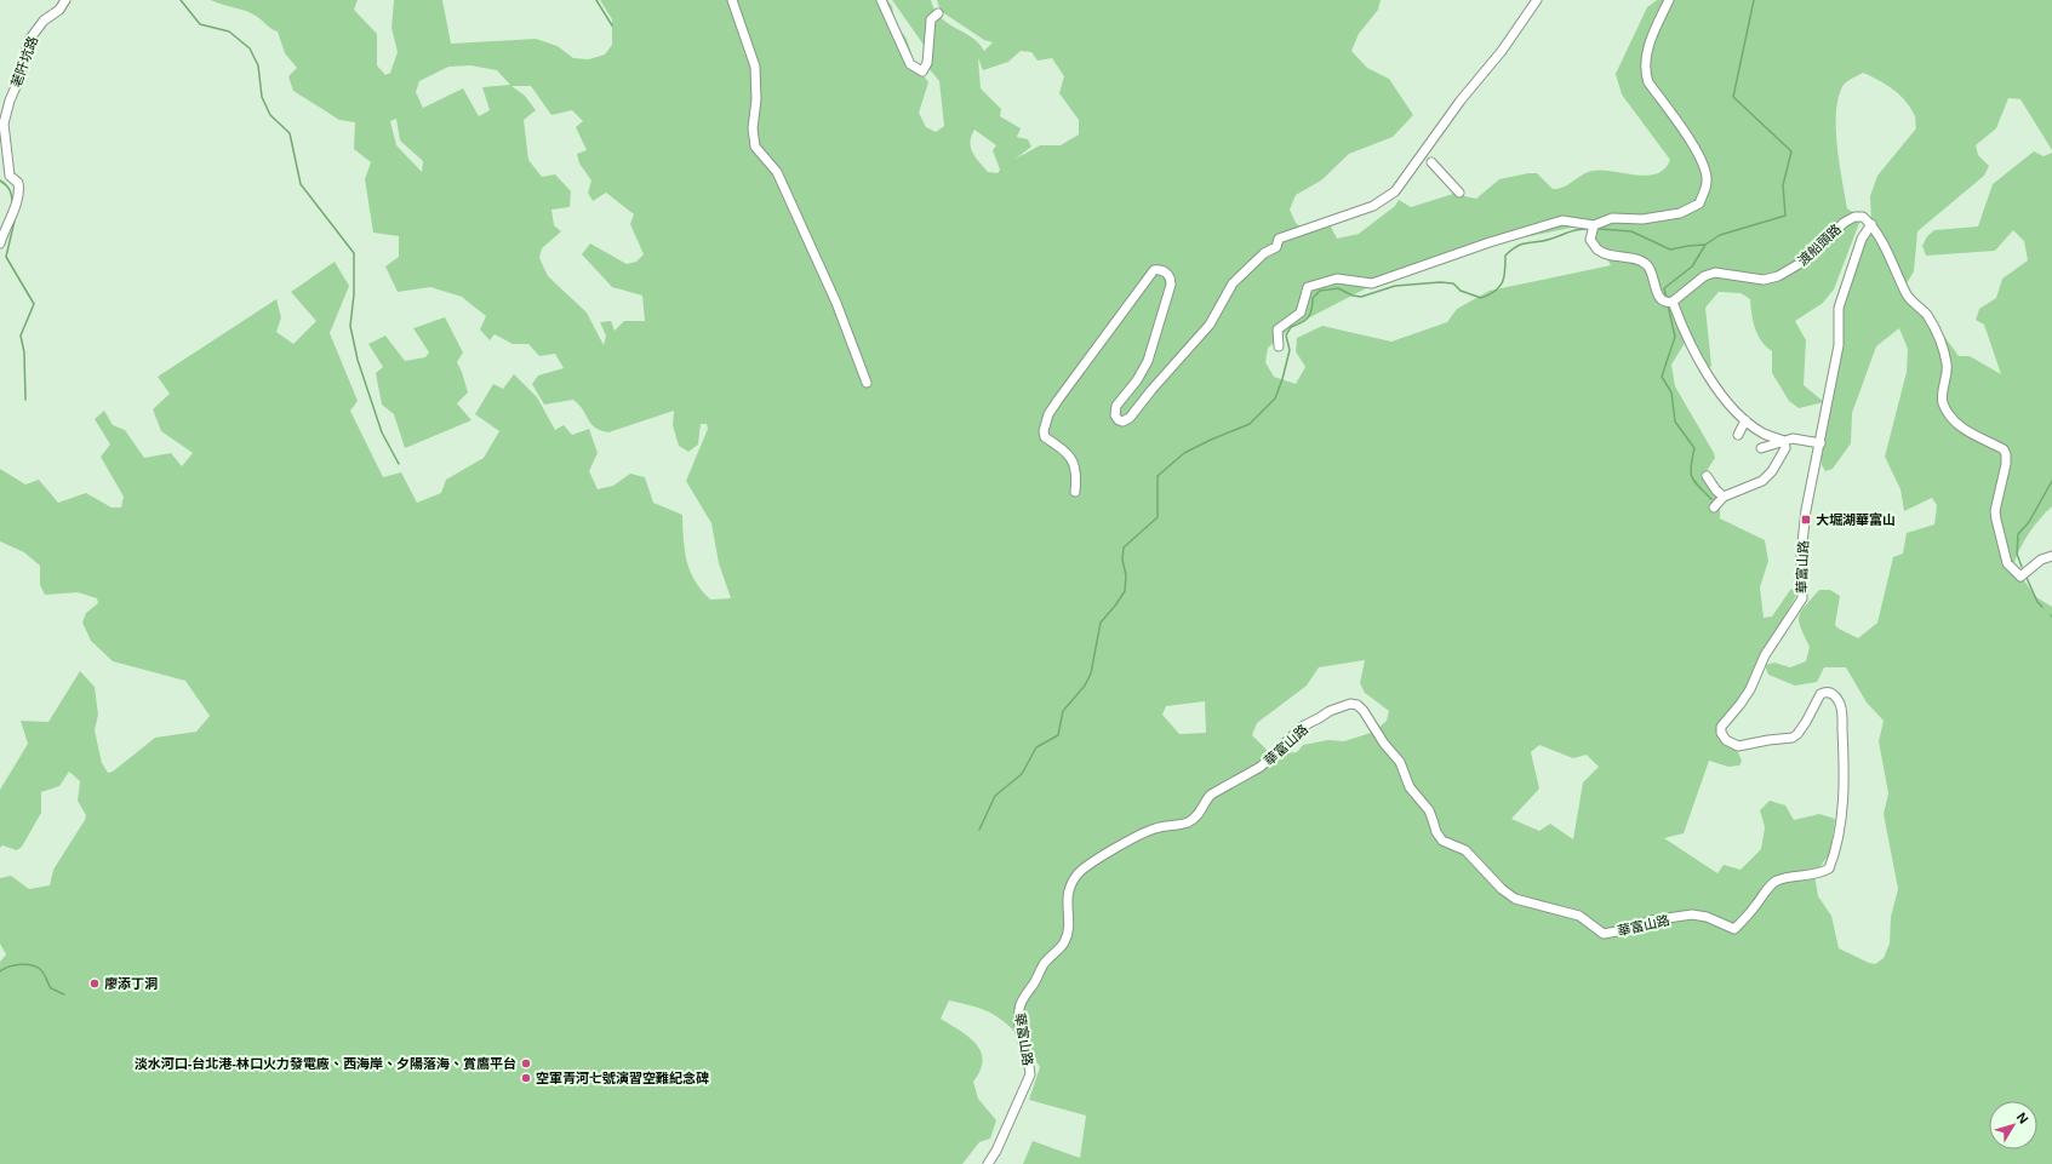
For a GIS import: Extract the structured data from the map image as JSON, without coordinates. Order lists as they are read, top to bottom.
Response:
{
  "streets": {
    "street": ["荖阡坑路", "渡船頭路", "華富山路"]
  },
  "crossings": [
    ["渡船頭路", "華富山路"]
  ],
  "places": {
    "transit": ["大堀湖華富山"],
    "other": ["廖添丁洞", "淡水河口-台北港-林口火力發電廠、西海岸、夕陽落海、賞鷹平台", "空軍青河七號演習空難紀念碑"]
  },
  "north": "top right"
}
